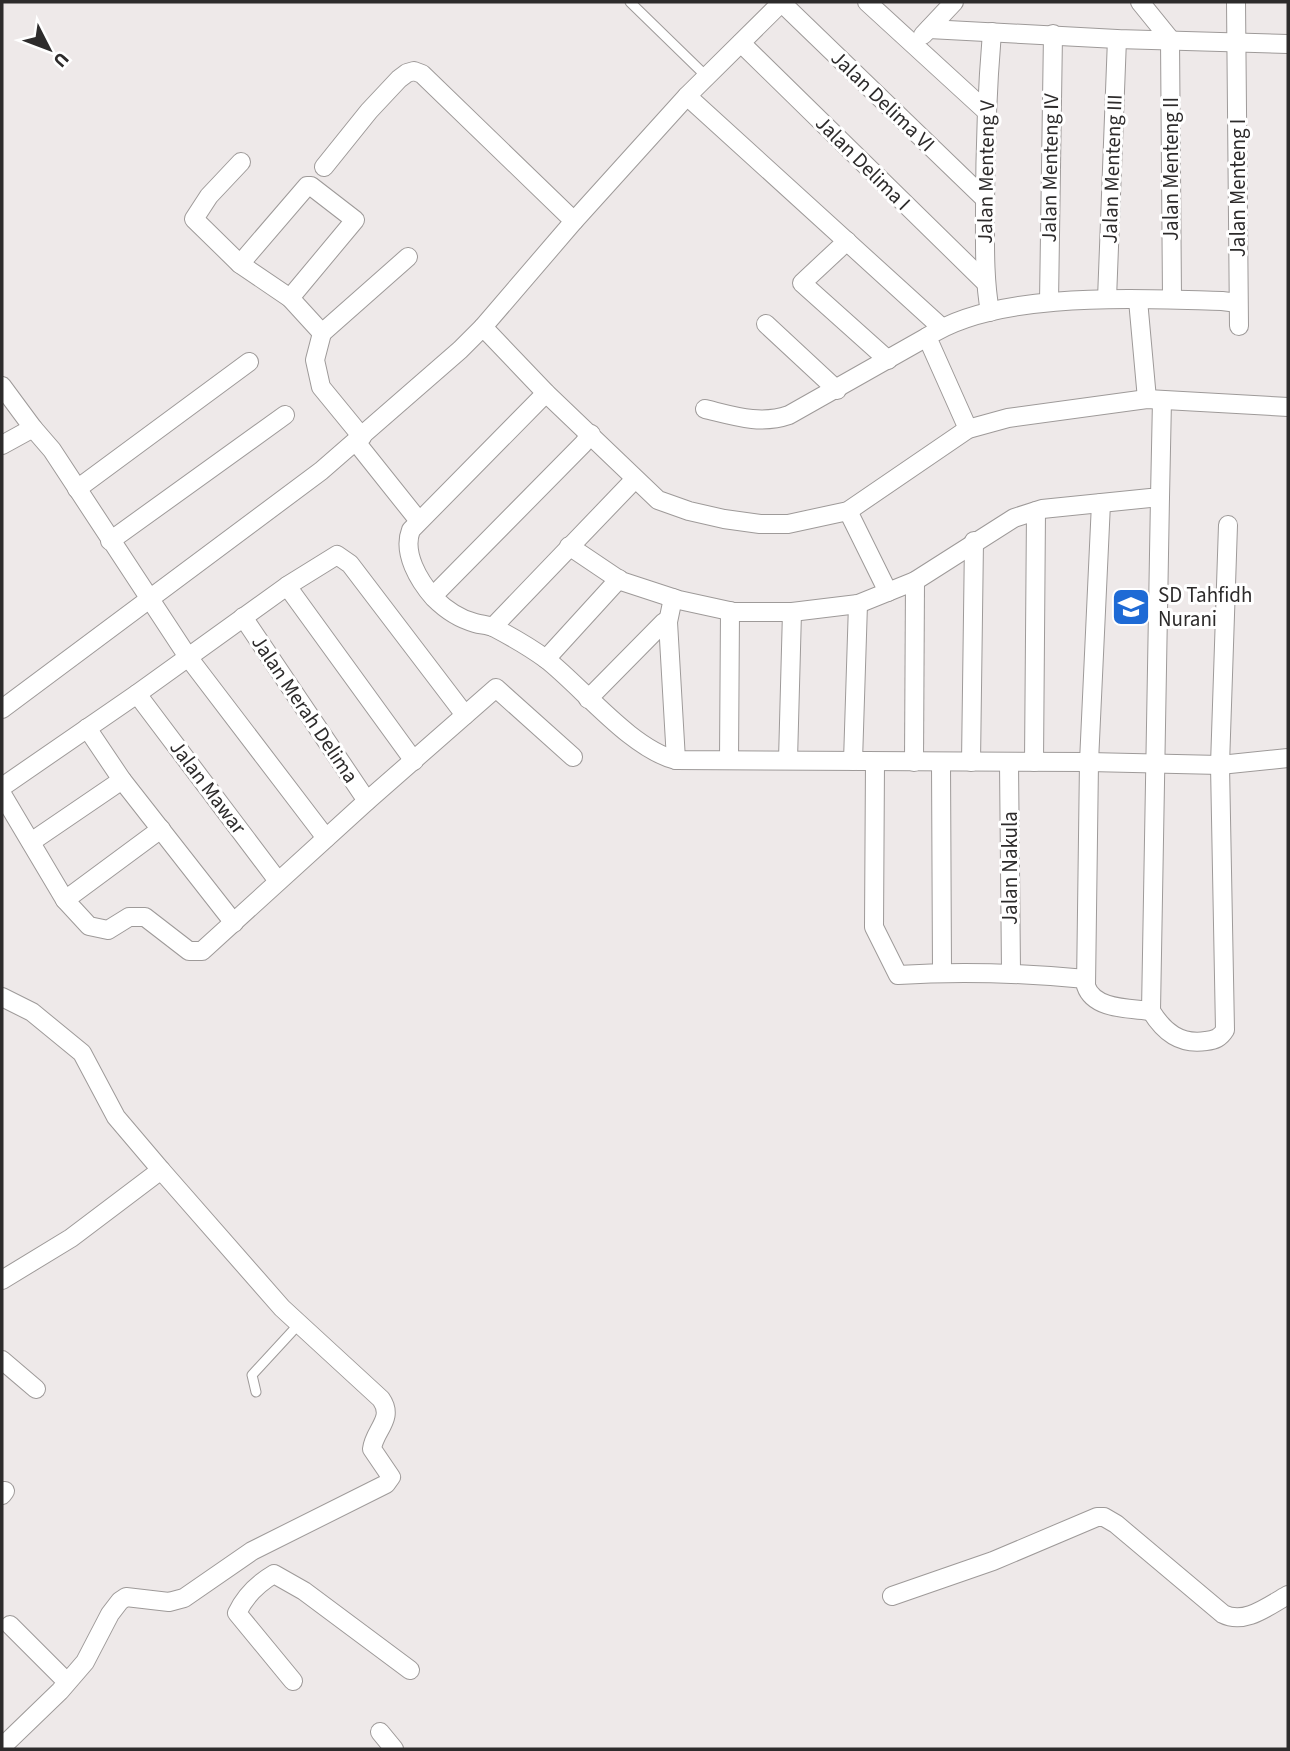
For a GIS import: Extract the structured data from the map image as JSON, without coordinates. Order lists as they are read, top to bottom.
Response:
{
  "streets": {
    "street": [
      "Jalan Delima VI",
      "Jalan Delima I",
      "Jalan Menteng IV",
      "Jalan Menteng III",
      "Jalan Menteng II",
      "Jalan Menteng V",
      "Jalan Menteng I",
      "Jalan Merah Delima",
      "Jalan Mawar",
      "Jalan Nakula"
    ]
  },
  "crossings": [
    ["Jalan Delima VI", "Jalan Menteng V"],
    ["Jalan Delima I", "Jalan Menteng V"]
  ],
  "places": {
    "school or university": ["SD Tahfidh Nurani"]
  },
  "north": "bottom right"
}
